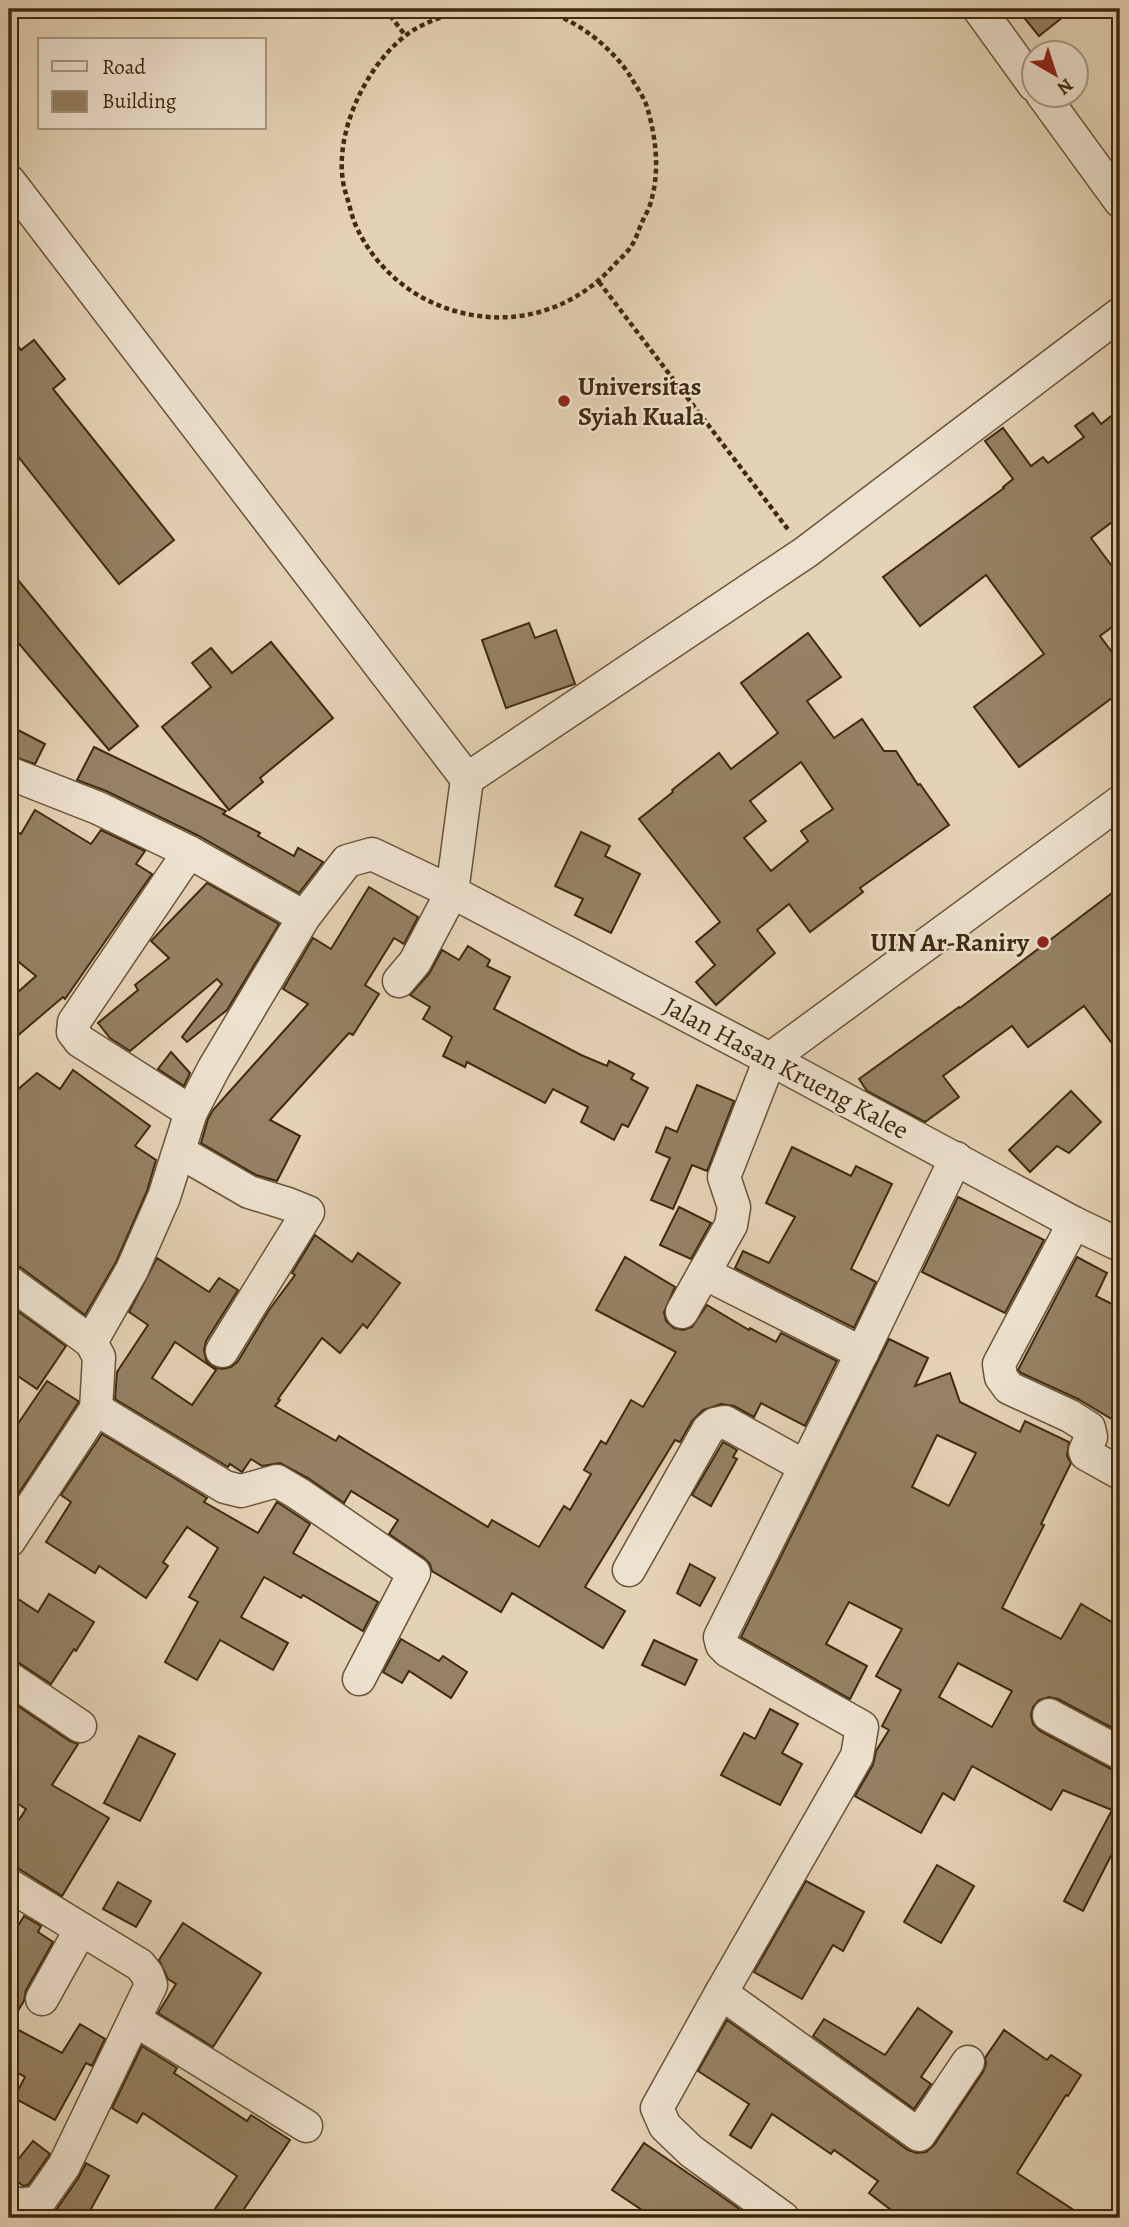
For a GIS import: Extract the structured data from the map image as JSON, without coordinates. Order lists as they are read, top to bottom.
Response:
{
  "streets": {
    "street": ["Jalan Hasan Krueng Kalee"]
  },
  "places": ["Universitas Syiah Kuala", "UIN Ar-Raniry"],
  "legend": ["Road", "Building"],
  "north": "bottom right"
}
